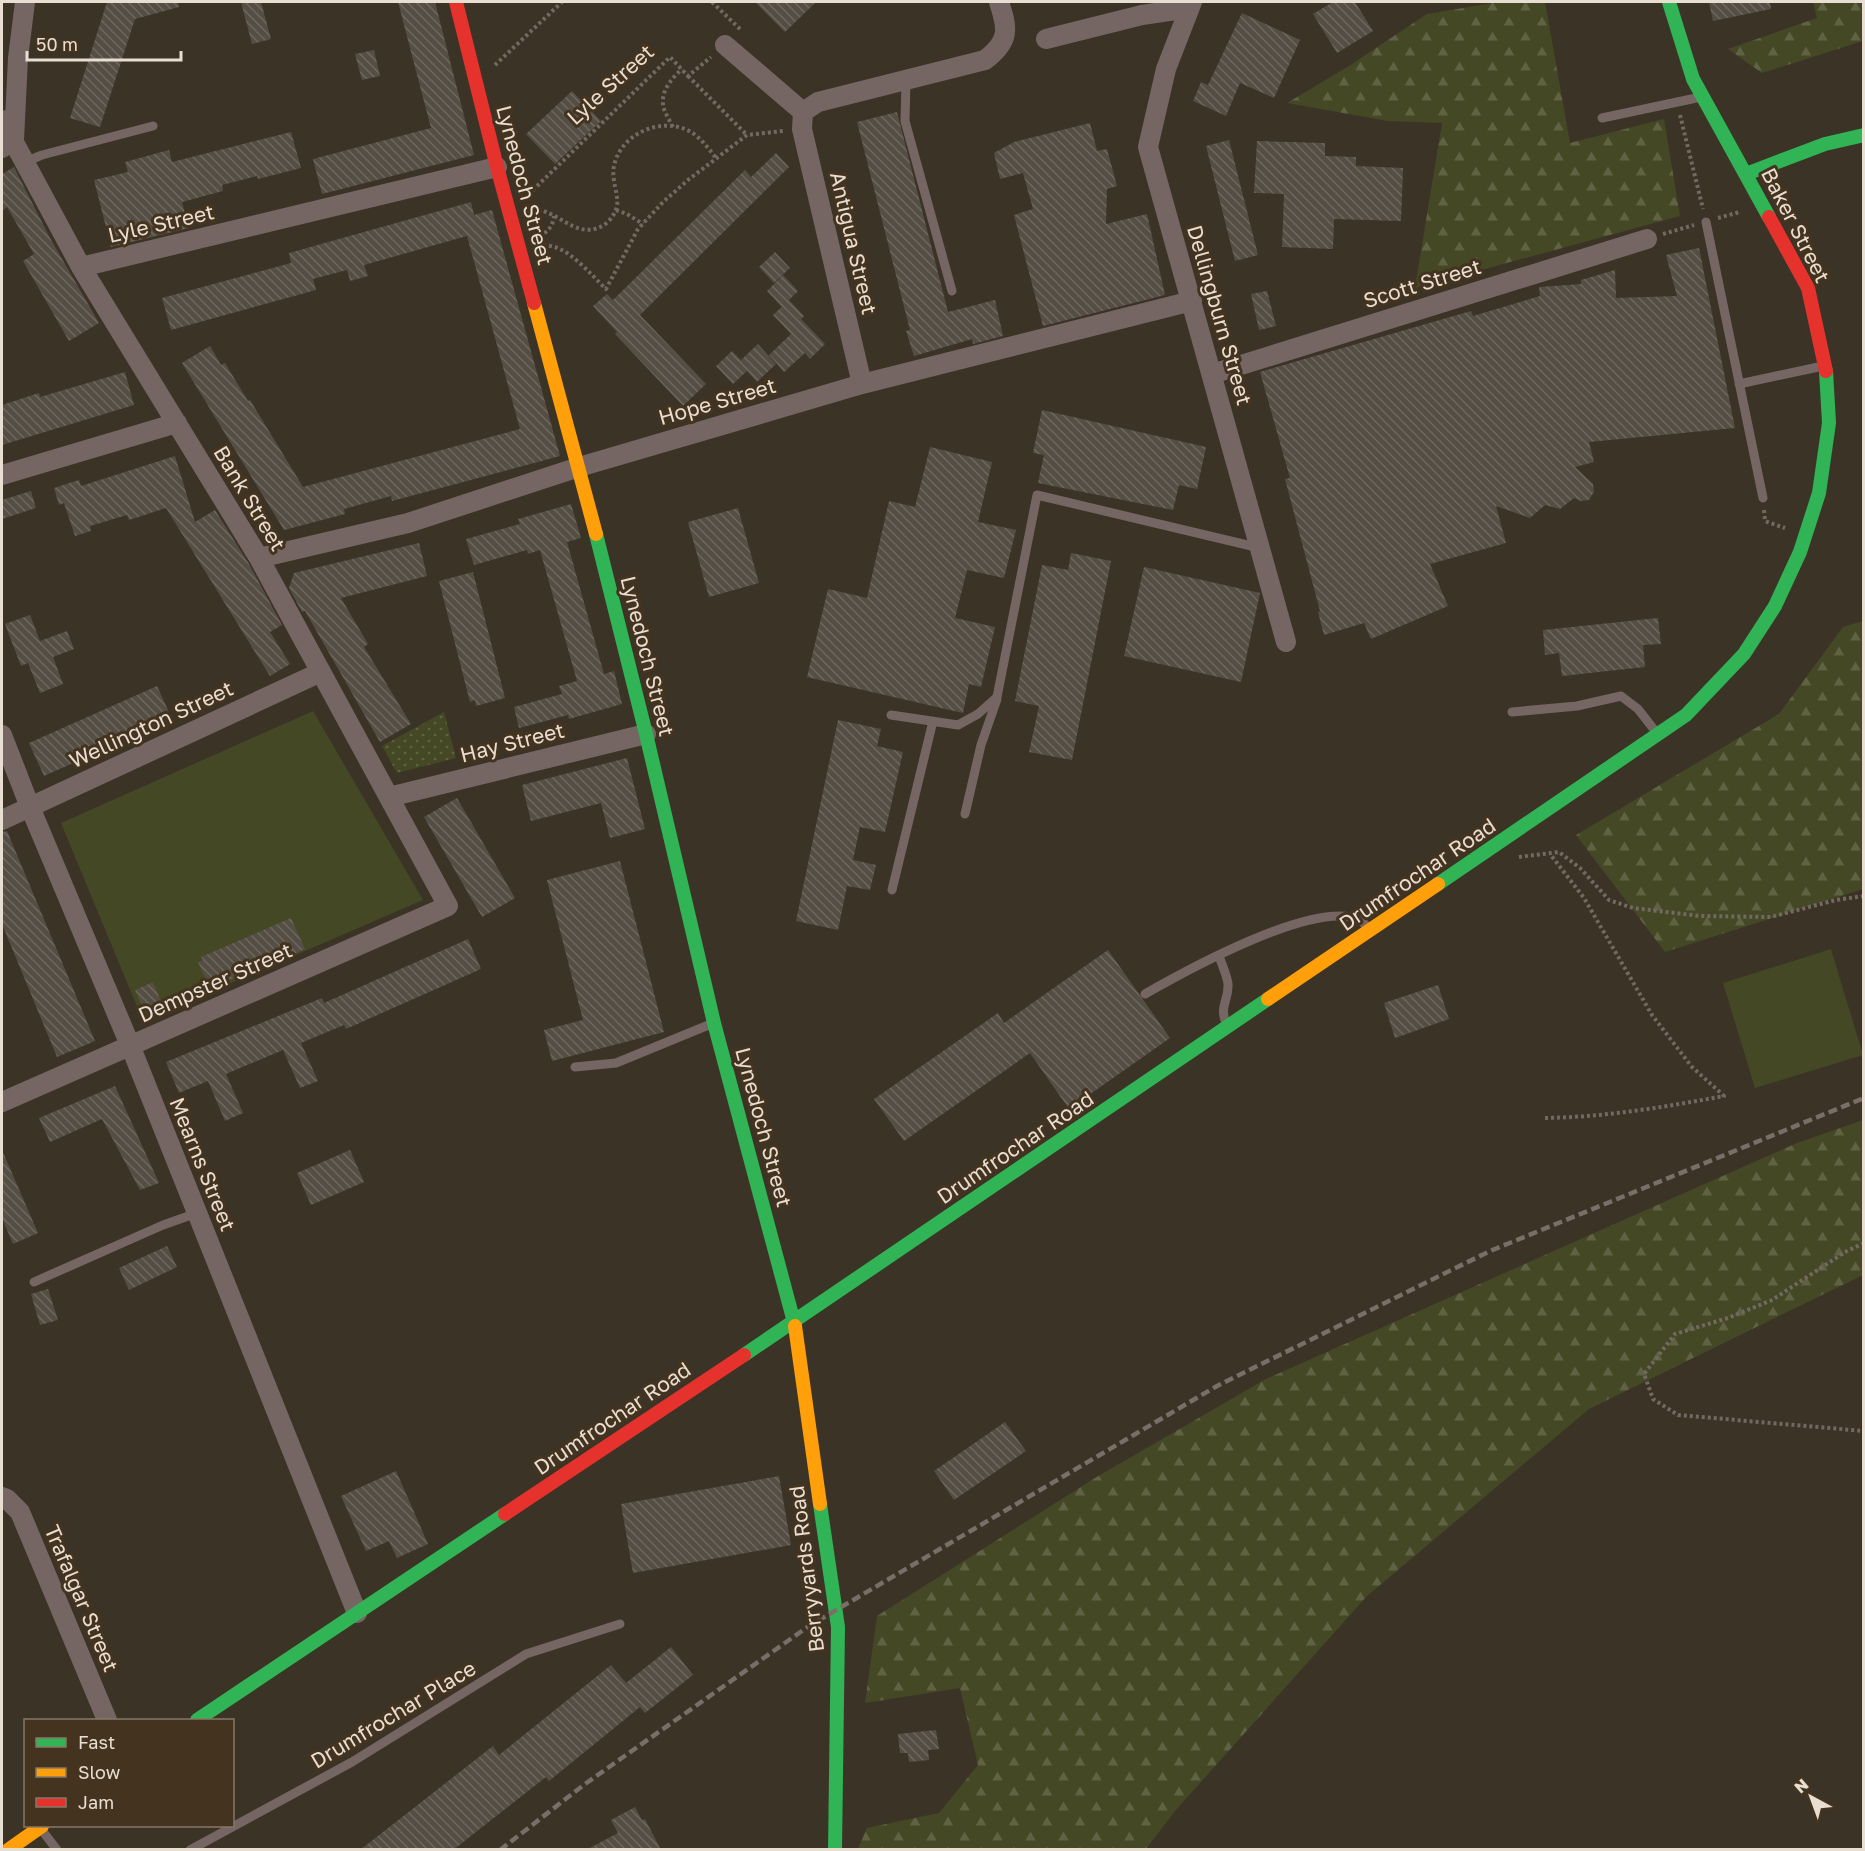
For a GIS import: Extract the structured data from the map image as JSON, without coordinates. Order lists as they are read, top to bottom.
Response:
{
  "streets": {
    "main road": [
      "Lynedoch Street",
      "Baker Street",
      "Drumfrochar Road",
      "Berryyards Road"
    ],
    "street": [
      "Lyle Street",
      "Antigua Street",
      "Scott Street",
      "Dellingburn Street",
      "Hope Street",
      "Bank Street",
      "Wellington Street",
      "Hay Street",
      "Dempster Street",
      "Mearns Street",
      "Trafalgar Street"
    ],
    "lane": ["Drumfrochar Place"]
  },
  "crossings": [
    ["Lyle Street", "Lynedoch Street"],
    ["Lyle Street", "Bank Street"],
    ["Lynedoch Street", "Hope Street"],
    ["Lynedoch Street", "Hay Street"],
    ["Lynedoch Street", "Drumfrochar Road"],
    ["Lynedoch Street", "Berryyards Road"],
    ["Baker Street", "Drumfrochar Road"],
    ["Antigua Street", "Hope Street"],
    ["Scott Street", "Dellingburn Street"],
    ["Dellingburn Street", "Hope Street"],
    ["Hope Street", "Bank Street"],
    ["Bank Street", "Wellington Street"],
    ["Bank Street", "Hay Street"],
    ["Bank Street", "Dempster Street"],
    ["Wellington Street", "Mearns Street"],
    ["Drumfrochar Road", "Mearns Street"],
    ["Drumfrochar Road", "Berryyards Road"],
    ["Dempster Street", "Mearns Street"]
  ],
  "legend": ["Fast", "Slow", "Jam"],
  "scale_bar": "50 m",
  "north": "top left"
}
